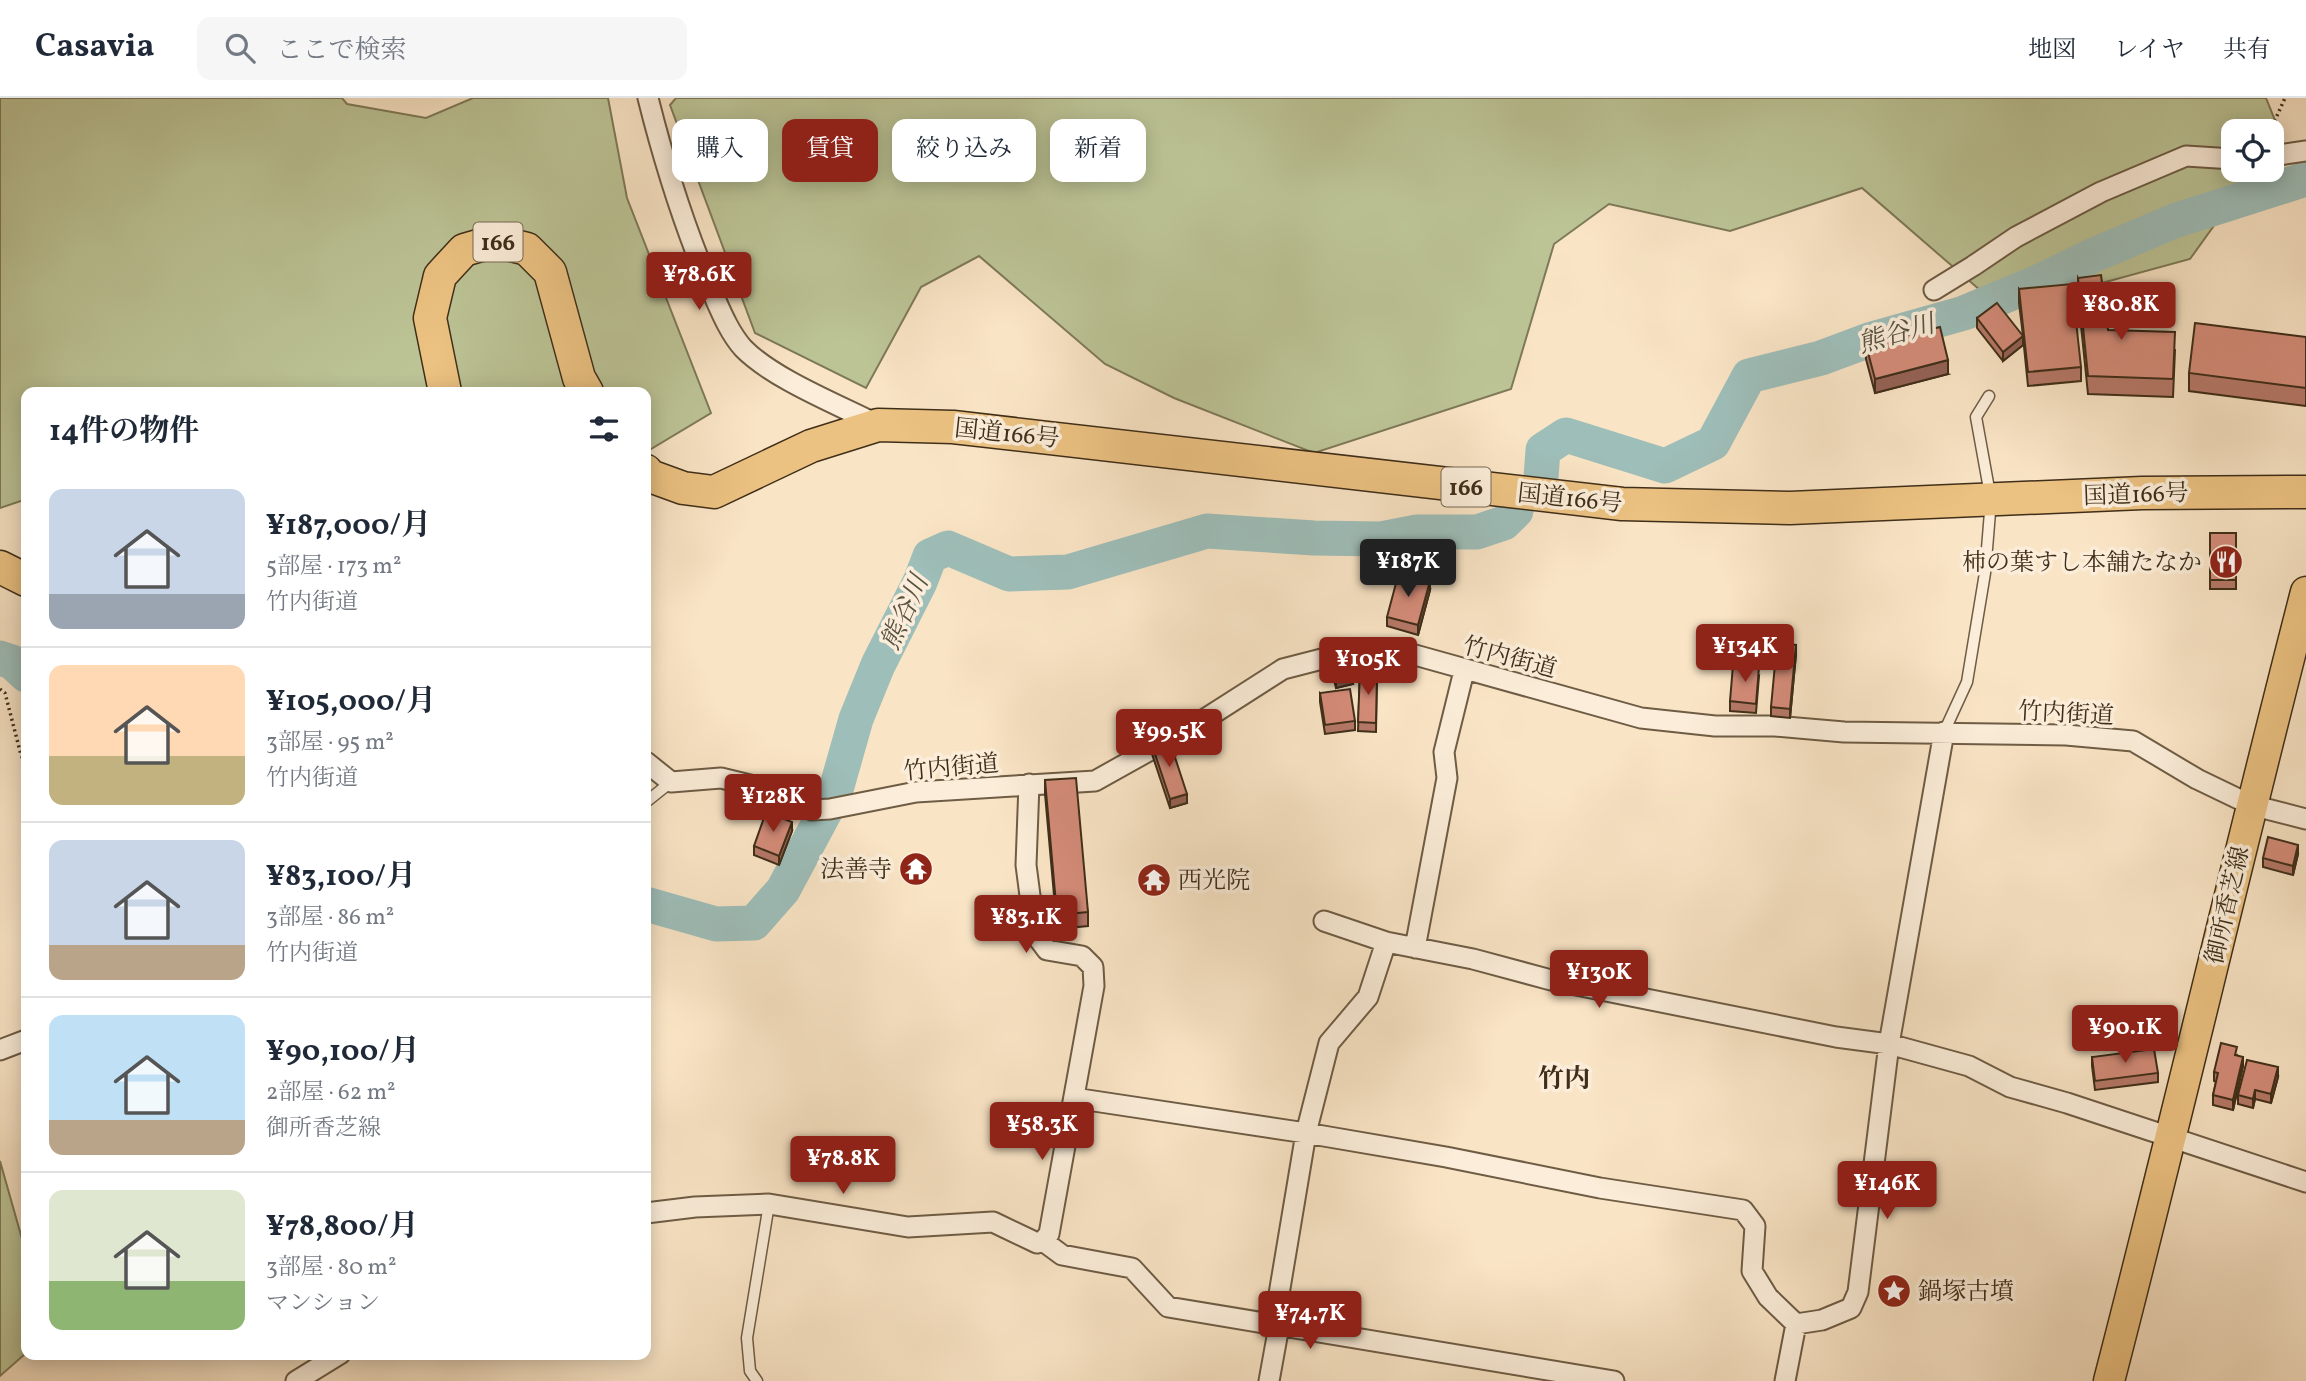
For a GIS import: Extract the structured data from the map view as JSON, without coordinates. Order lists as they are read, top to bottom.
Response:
{
  "streets": {
    "highway": ["166", "国道166号"],
    "main road": ["御所香芝線"],
    "street": ["竹内街道"]
  },
  "crossings": [
    ["竹内街道", "御所香芝線"]
  ],
  "districts": ["竹内"],
  "water": ["熊谷川"],
  "places": {
    "restaurant": ["柿の葉すし本舗たなか"],
    "temple": ["法善寺", "西光院"],
    "place": ["鍋塚古墳"]
  },
  "page": {
    "header": "Casavia",
    "search": "ここで検索",
    "nav": ["地図", "レイヤ", "共有"],
    "chip": [
      "購入",
      "賃貸",
      "絞り込み",
      "新着"
    ],
    "price": [
      "¥78.6K",
      "¥80.8K",
      "¥187K",
      "¥134K",
      "¥105K",
      "¥99.5K",
      "¥128K",
      "¥83.1K",
      "¥130K",
      "¥90.1K",
      "¥58.3K",
      "¥78.8K",
      "¥146K",
      "¥74.7K"
    ],
    "heading": "14件の物件",
    "list": [
      {
        "name": "¥187,000/月",
        "note": "5部屋 · 173 m² · 竹内街道"
      },
      {
        "name": "¥105,000/月",
        "note": "3部屋 · 95 m² · 竹内街道"
      },
      {
        "name": "¥83,100/月",
        "note": "3部屋 · 86 m² · 竹内街道"
      },
      {
        "name": "¥90,100/月",
        "note": "2部屋 · 62 m² · 御所香芝線"
      },
      {
        "name": "¥78,800/月",
        "note": "3部屋 · 80 m² · マンション"
      }
    ]
  }
}
